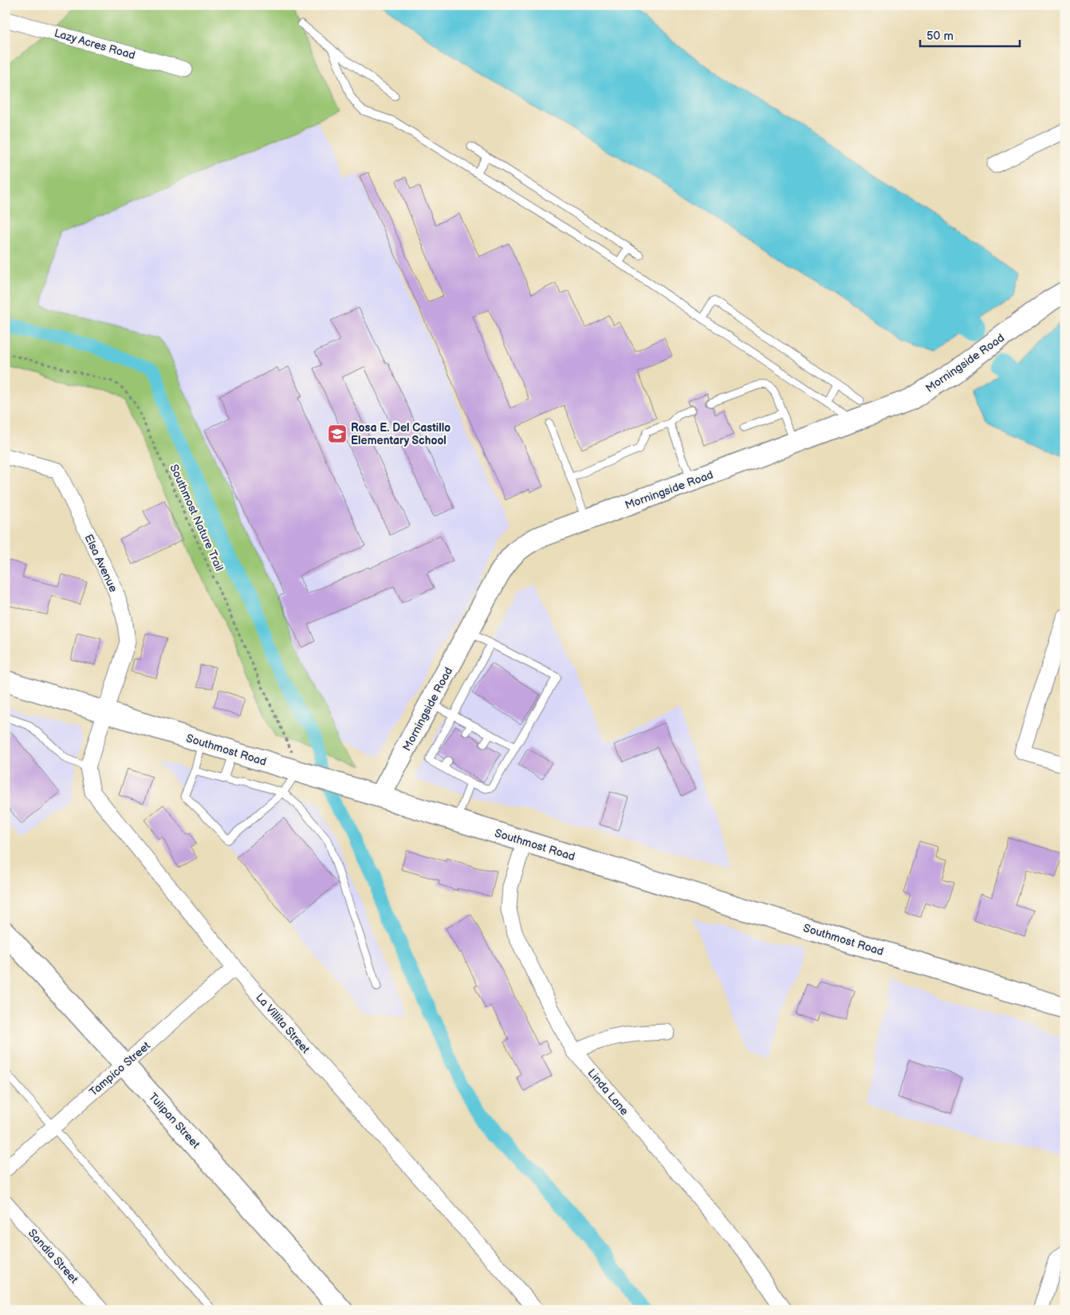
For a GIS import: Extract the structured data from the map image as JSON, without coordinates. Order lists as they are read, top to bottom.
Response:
{
  "streets": {
    "street": [
      "Lazy Acres Road",
      "Morningside Road",
      "Elsa Avenue",
      "Southmost Road",
      "La Villita Street",
      "Tampico Street",
      "Linda Lane",
      "Tulipan Street",
      "Sandia Street"
    ],
    "path": ["Southmost Nature Trail"]
  },
  "crossings": [
    ["Morningside Road", "Southmost Road"],
    ["Southmost Nature Trail", "Southmost Road"],
    ["Elsa Avenue", "Southmost Road"],
    ["Elsa Avenue", "La Villita Street"],
    ["Southmost Road", "La Villita Street"],
    ["Southmost Road", "Linda Lane"],
    ["La Villita Street", "Tampico Street"],
    ["Tampico Street", "Tulipan Street"]
  ],
  "places": {
    "school or university": ["Rosa E. Del Castillo Elementary School"]
  },
  "scale_bar": "50 m"
}
